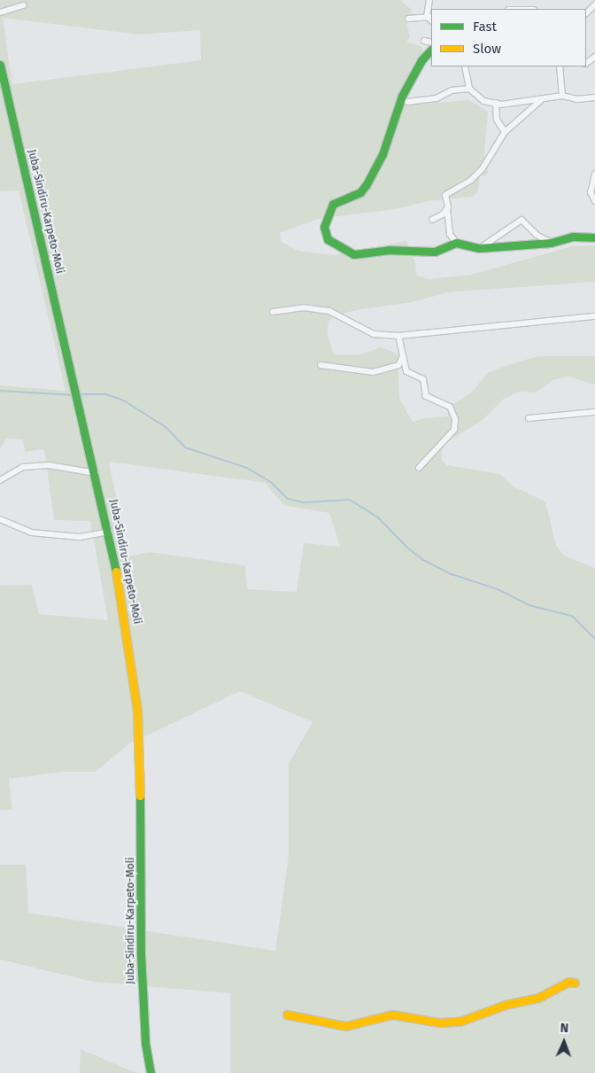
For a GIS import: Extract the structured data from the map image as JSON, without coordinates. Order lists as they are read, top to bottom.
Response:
{
  "streets": {
    "main road": ["Juba-Sindiru-Karpeto-Moli"]
  },
  "legend": ["Fast", "Slow"],
  "north": "top"
}
